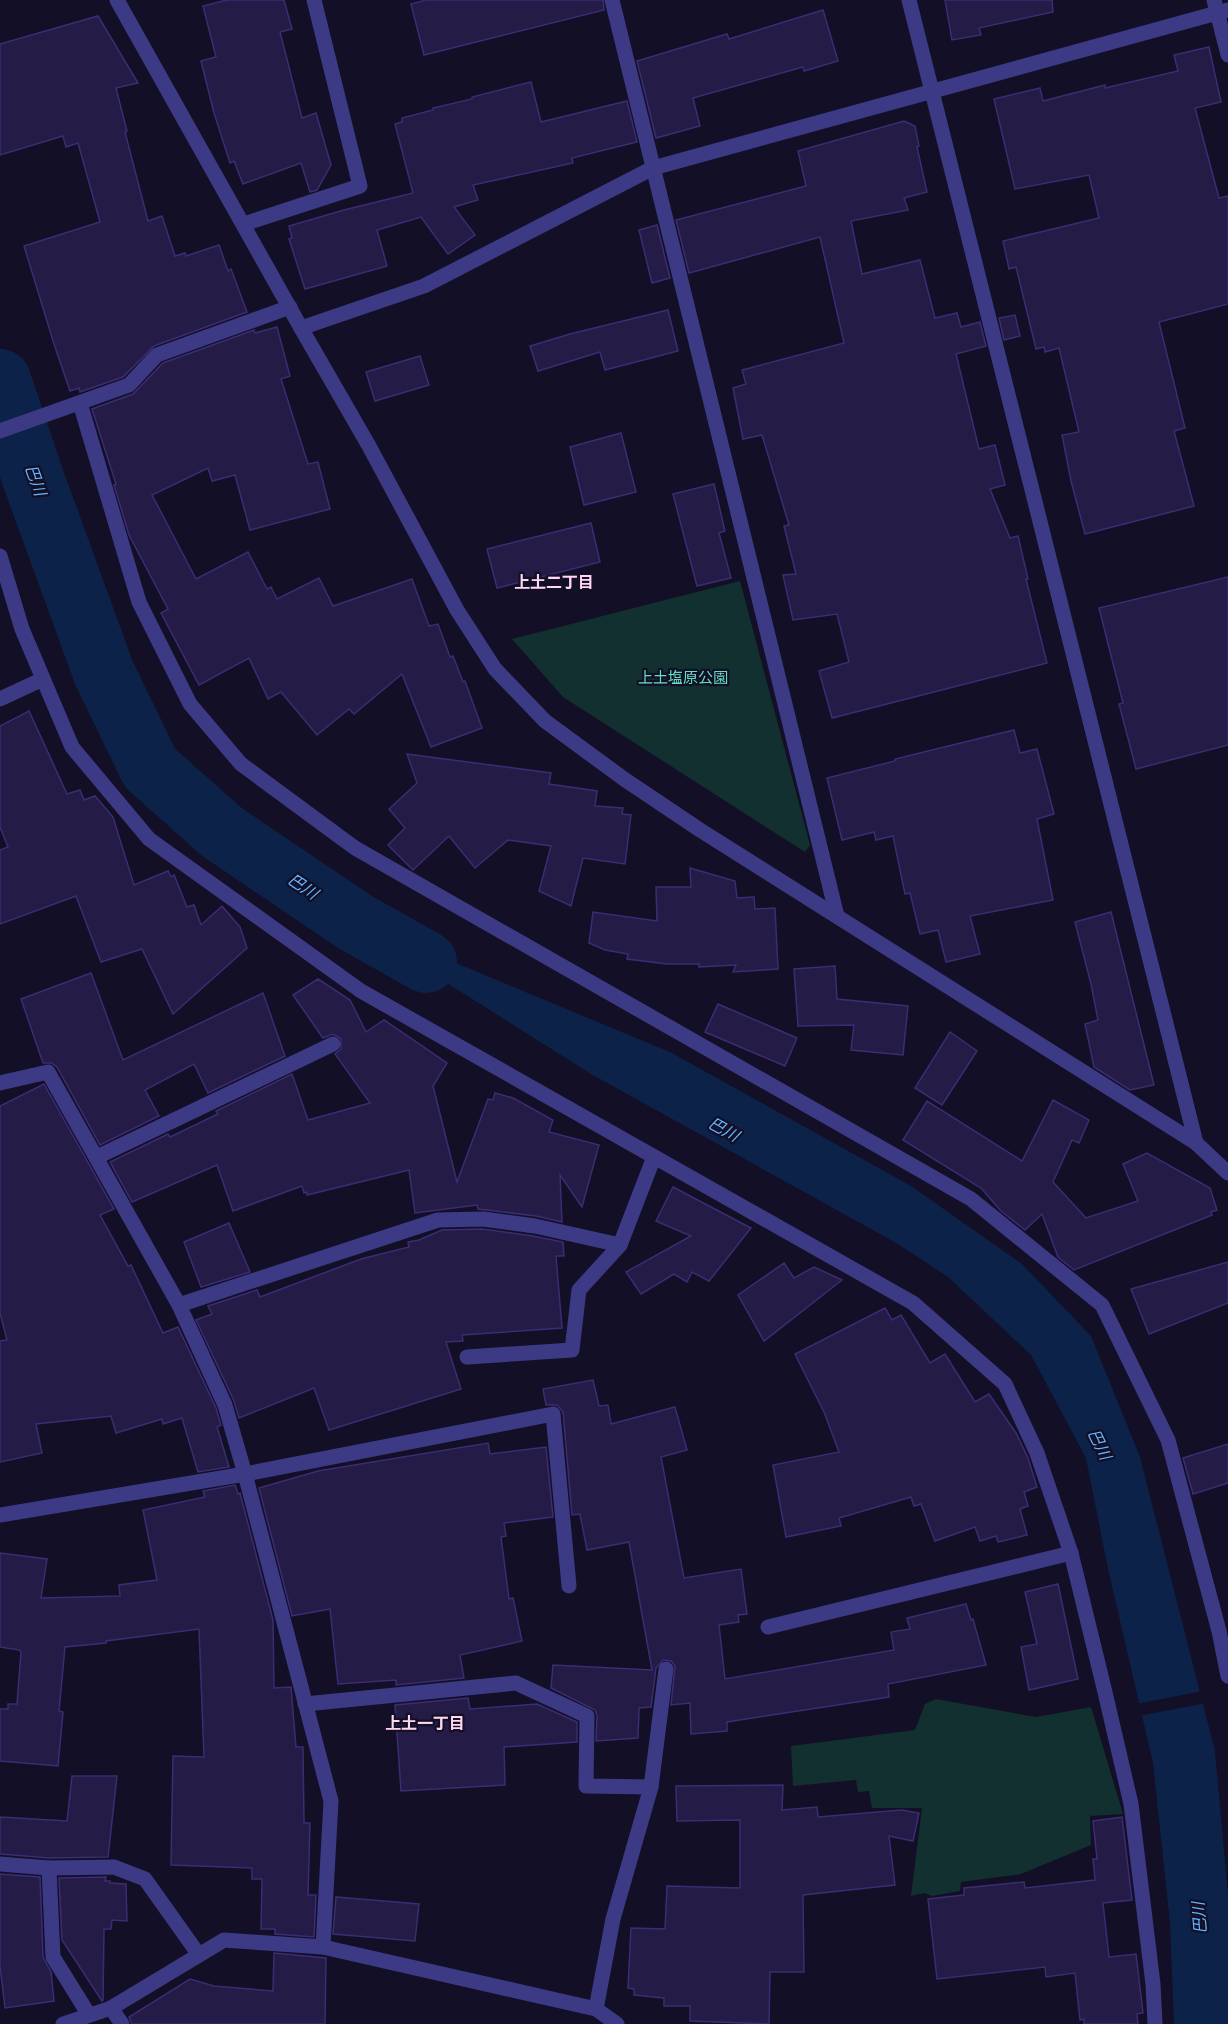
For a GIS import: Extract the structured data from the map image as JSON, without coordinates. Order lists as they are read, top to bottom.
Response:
{
  "districts": ["上土二丁目", "上土一丁目"],
  "water": ["巴川"],
  "parks": ["上土塩原公園"]
}
